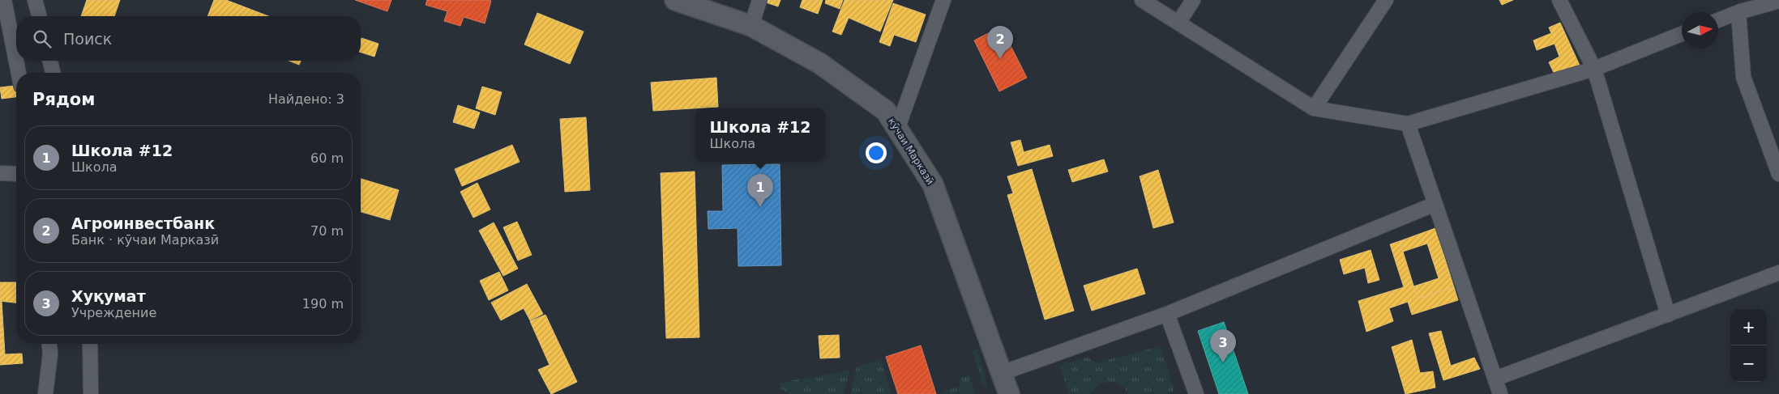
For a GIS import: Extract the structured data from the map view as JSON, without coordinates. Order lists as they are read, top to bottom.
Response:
{
  "streets": {
    "main road": ["кӯчаи Марказӣ"]
  },
  "north": "right",
  "page": {
    "search": "Поиск",
    "pins": ["2", "1", "3"],
    "heading": ["Рядом", "Найдено: 3"],
    "popup": ["Школа #12", "Школа"],
    "list": [
      {
        "mark": "1",
        "name": "Школа #12",
        "note": "Школа",
        "value": "60 m"
      },
      {
        "mark": "2",
        "name": "Агроинвестбанк",
        "note": "Банк · кӯчаи Марказӣ",
        "value": "70 m"
      },
      {
        "mark": "3",
        "name": "Хуқумат",
        "note": "Учреждение",
        "value": "190 m"
      }
    ],
    "map_buttons": ["+", "−"]
  }
}
